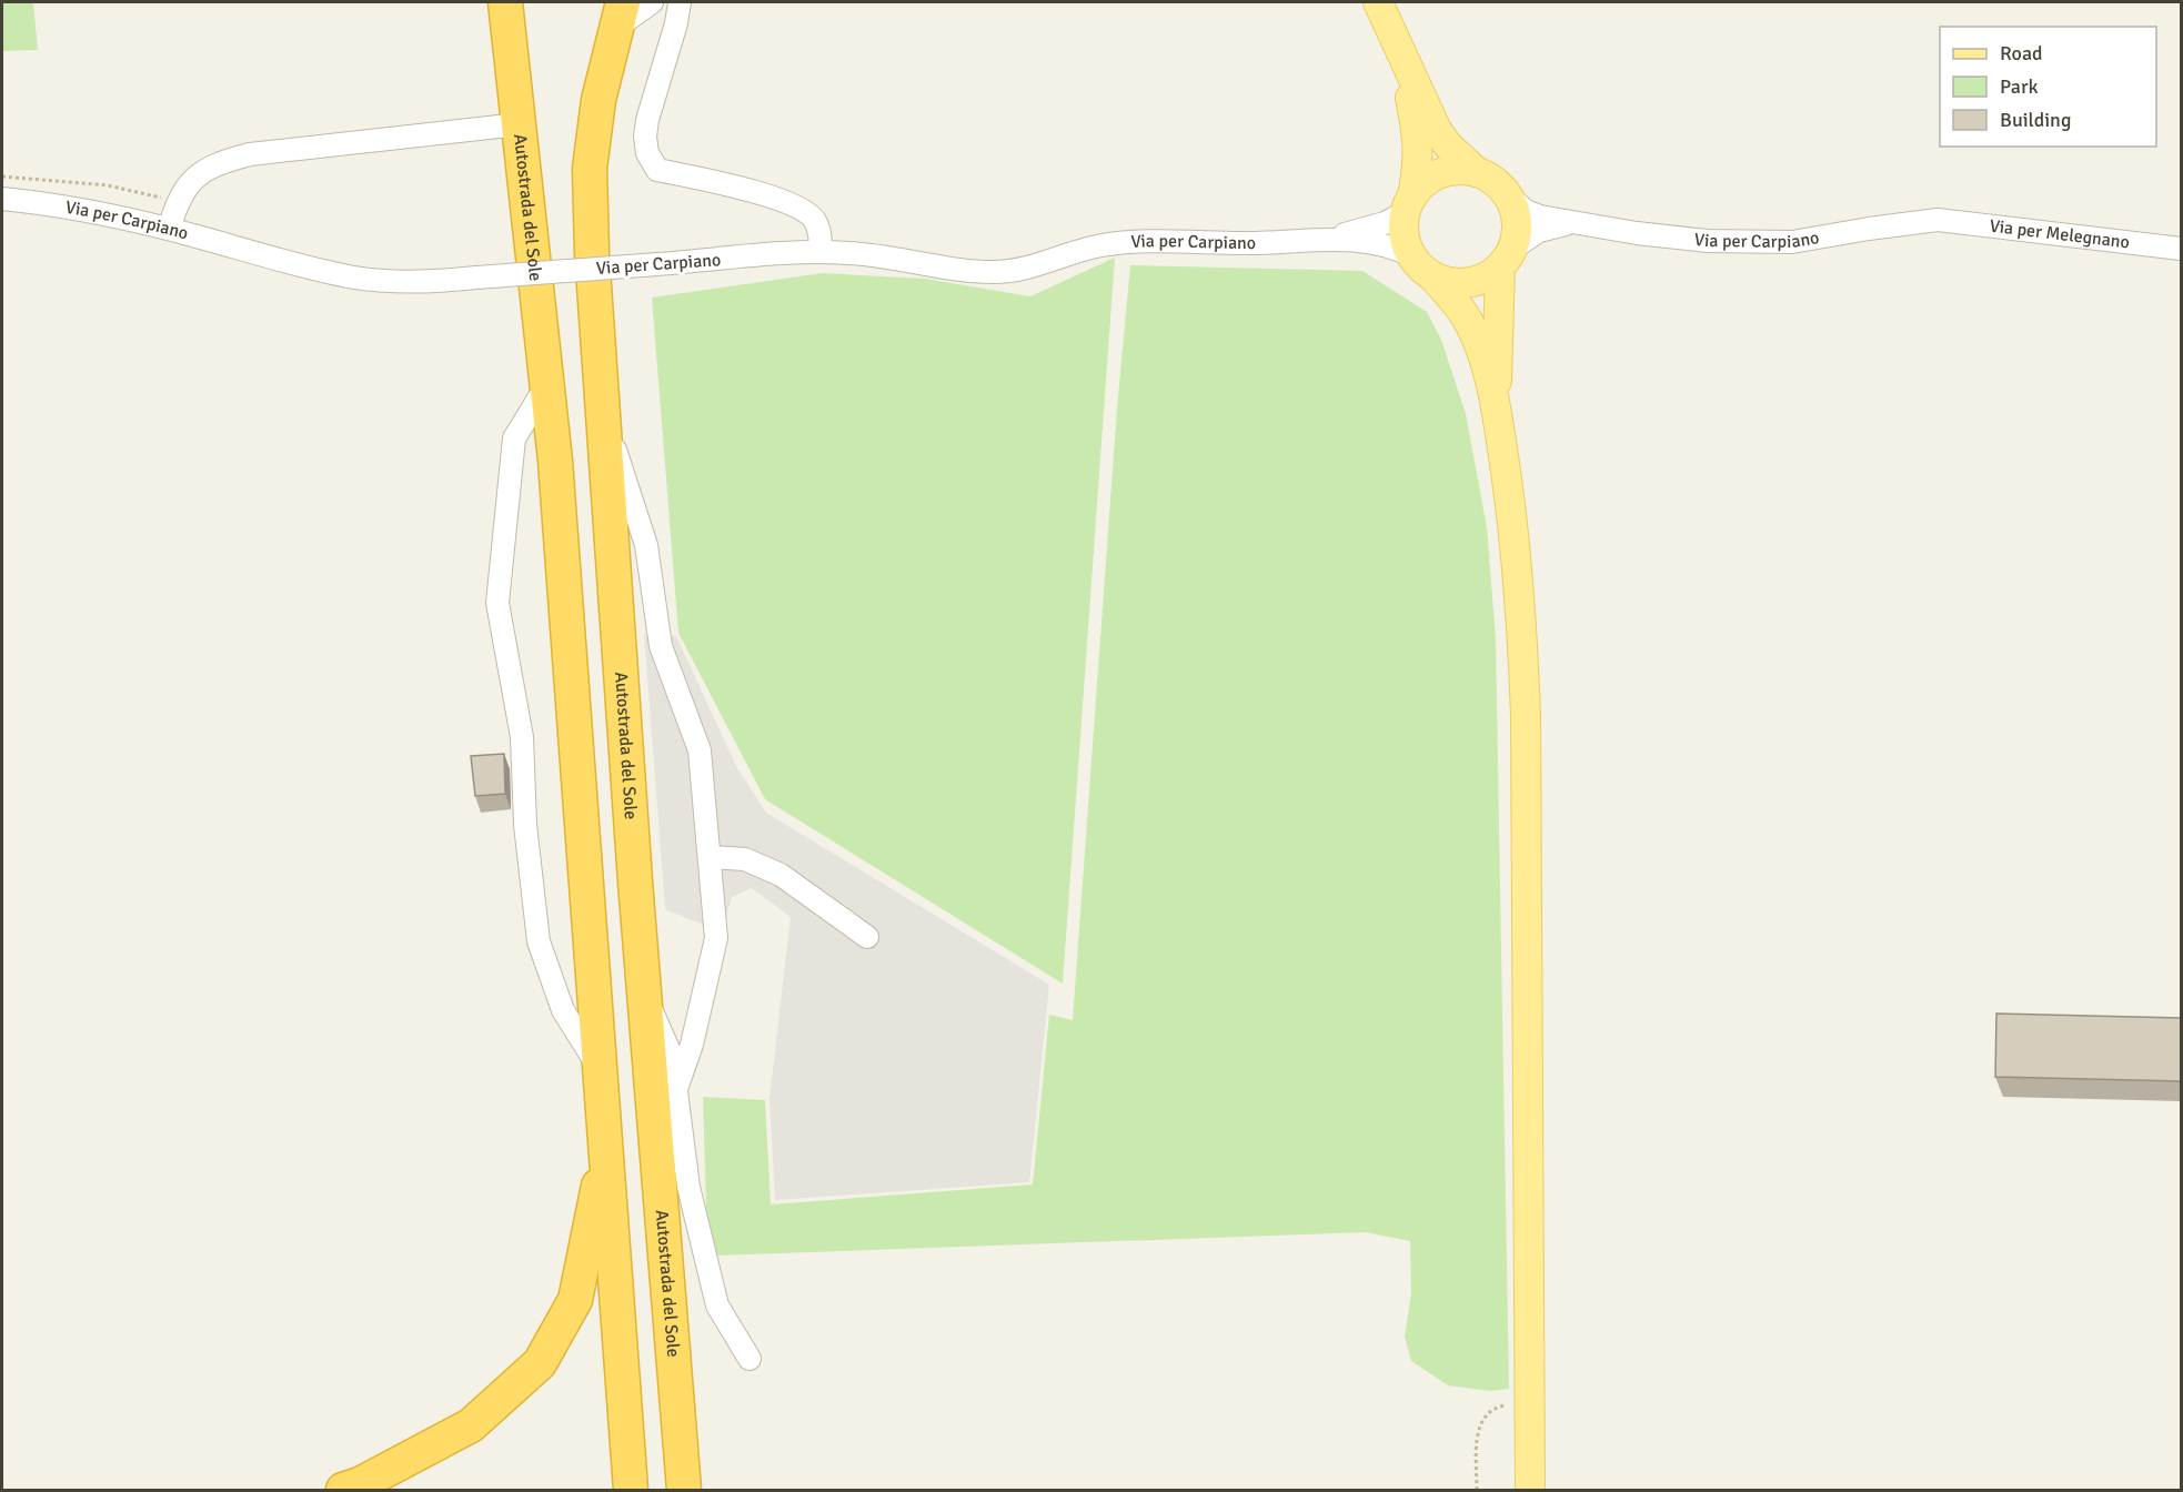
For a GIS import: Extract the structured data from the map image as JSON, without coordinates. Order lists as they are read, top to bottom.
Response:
{
  "streets": {
    "highway": ["Autostrada del Sole"],
    "street": ["Via per Carpiano", "Via per Melegnano"]
  },
  "crossings": [
    ["Via per Carpiano", "Via per Melegnano"]
  ],
  "legend": ["Road", "Park", "Building"]
}
